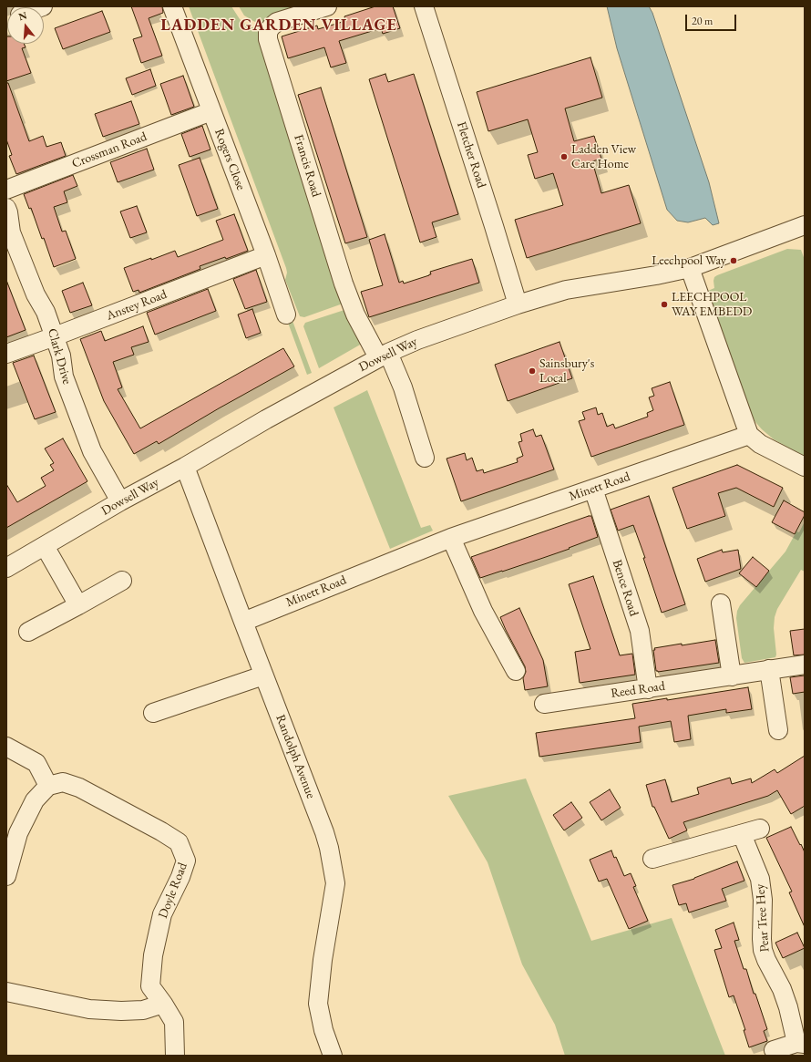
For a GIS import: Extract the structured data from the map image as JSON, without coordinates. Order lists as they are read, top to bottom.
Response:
{
  "streets": {
    "street": [
      "Crossman Road",
      "Fletcher Road",
      "Rogers Close",
      "Francis Road",
      "Anstey Road",
      "Dowsell Way",
      "Clark Drive",
      "Minett Road",
      "Bence Road",
      "Reed Road",
      "Randolph Avenue",
      "Doyle Road",
      "Pear Tree Hey"
    ]
  },
  "crossings": [
    ["Crossman Road", "Rogers Close"],
    ["Fletcher Road", "Dowsell Way"],
    ["Rogers Close", "Anstey Road"],
    ["Francis Road", "Dowsell Way"],
    ["Anstey Road", "Clark Drive"],
    ["Dowsell Way", "Clark Drive"],
    ["Dowsell Way", "Randolph Avenue"],
    ["Minett Road", "Bence Road"],
    ["Minett Road", "Randolph Avenue"],
    ["Bence Road", "Reed Road"]
  ],
  "districts": ["LADDEN GARDEN VILLAGE"],
  "places": [
    "Ladden View Care Home",
    "Leechpool Way",
    "LEECHPOOL WAY EMBEDD",
    "Sainsbury's Local"
  ],
  "scale_bar": "20 m",
  "north": "top"
}
